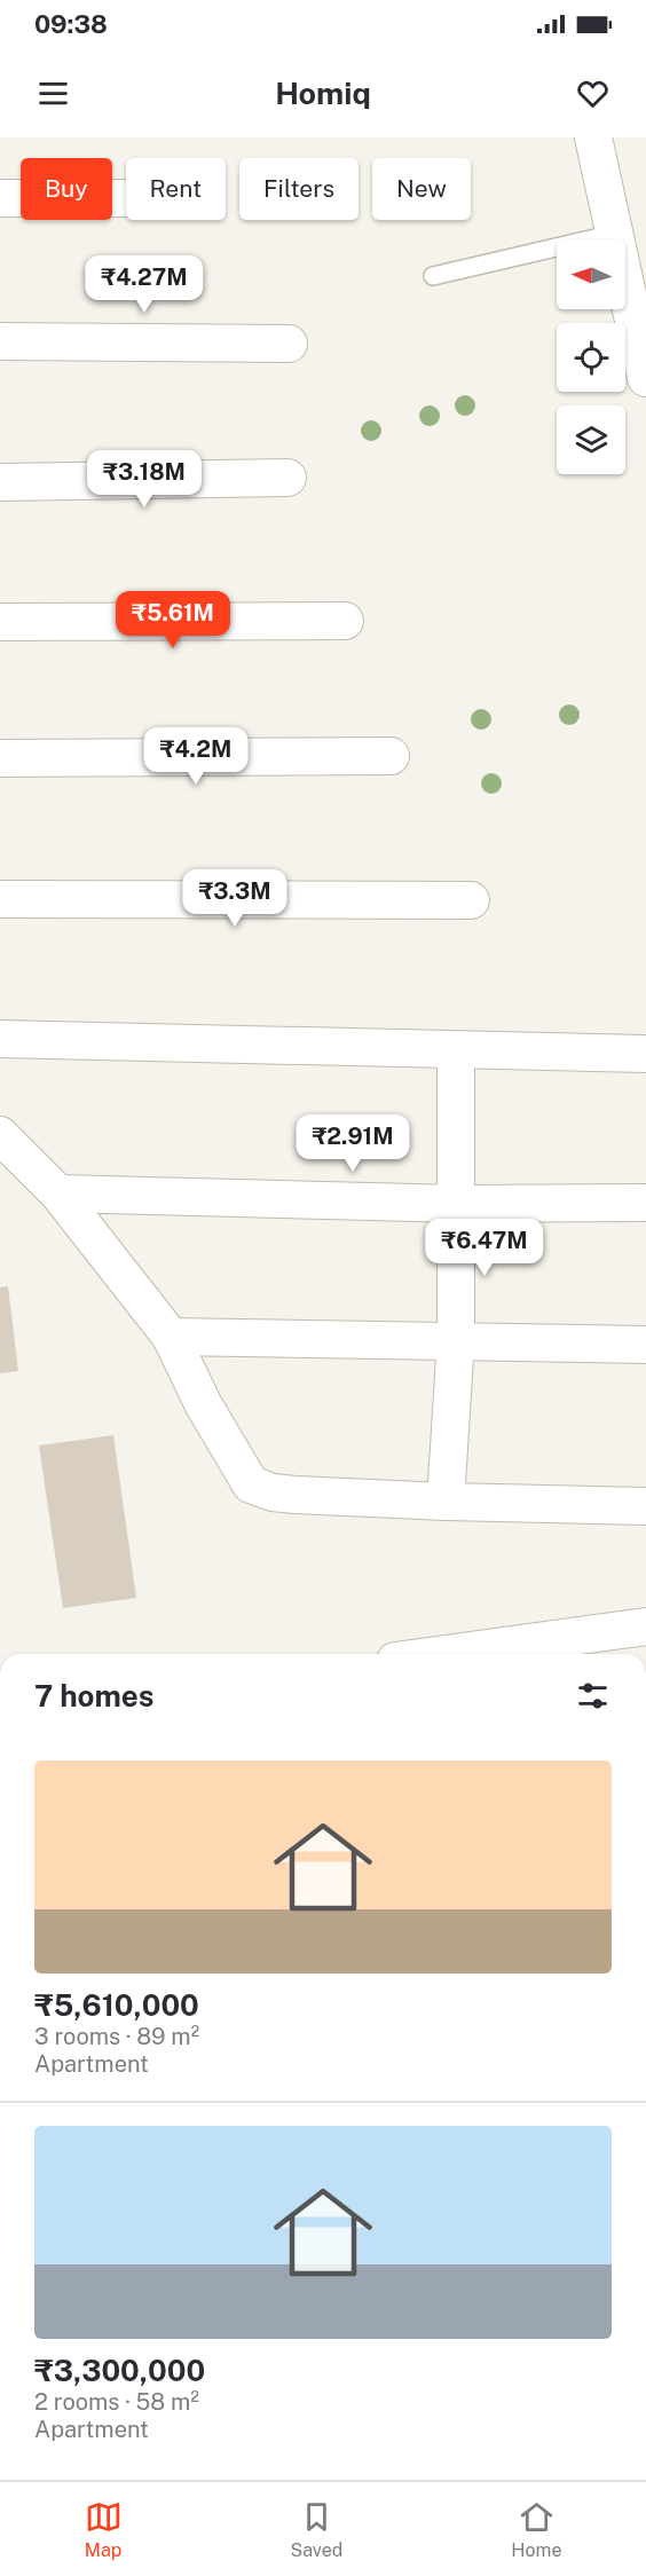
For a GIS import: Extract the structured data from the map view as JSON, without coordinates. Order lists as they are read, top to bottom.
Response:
{
  "north": "left",
  "page": {
    "status": "09:38",
    "header": "Homiq",
    "chip": [
      "Buy",
      "Rent",
      "Filters",
      "New"
    ],
    "price": [
      "₹4.27M",
      "₹3.18M",
      "₹5.61M",
      "₹4.2M",
      "₹3.3M",
      "₹2.91M",
      "₹6.47M"
    ],
    "heading": "7 homes",
    "list": [
      {
        "name": "₹5,610,000",
        "note": "3 rooms · 89 m² · Apartment"
      },
      {
        "name": "₹3,300,000",
        "note": "2 rooms · 58 m² · Apartment"
      }
    ],
    "tabs": ["Map", "Saved", "Home"]
  }
}
